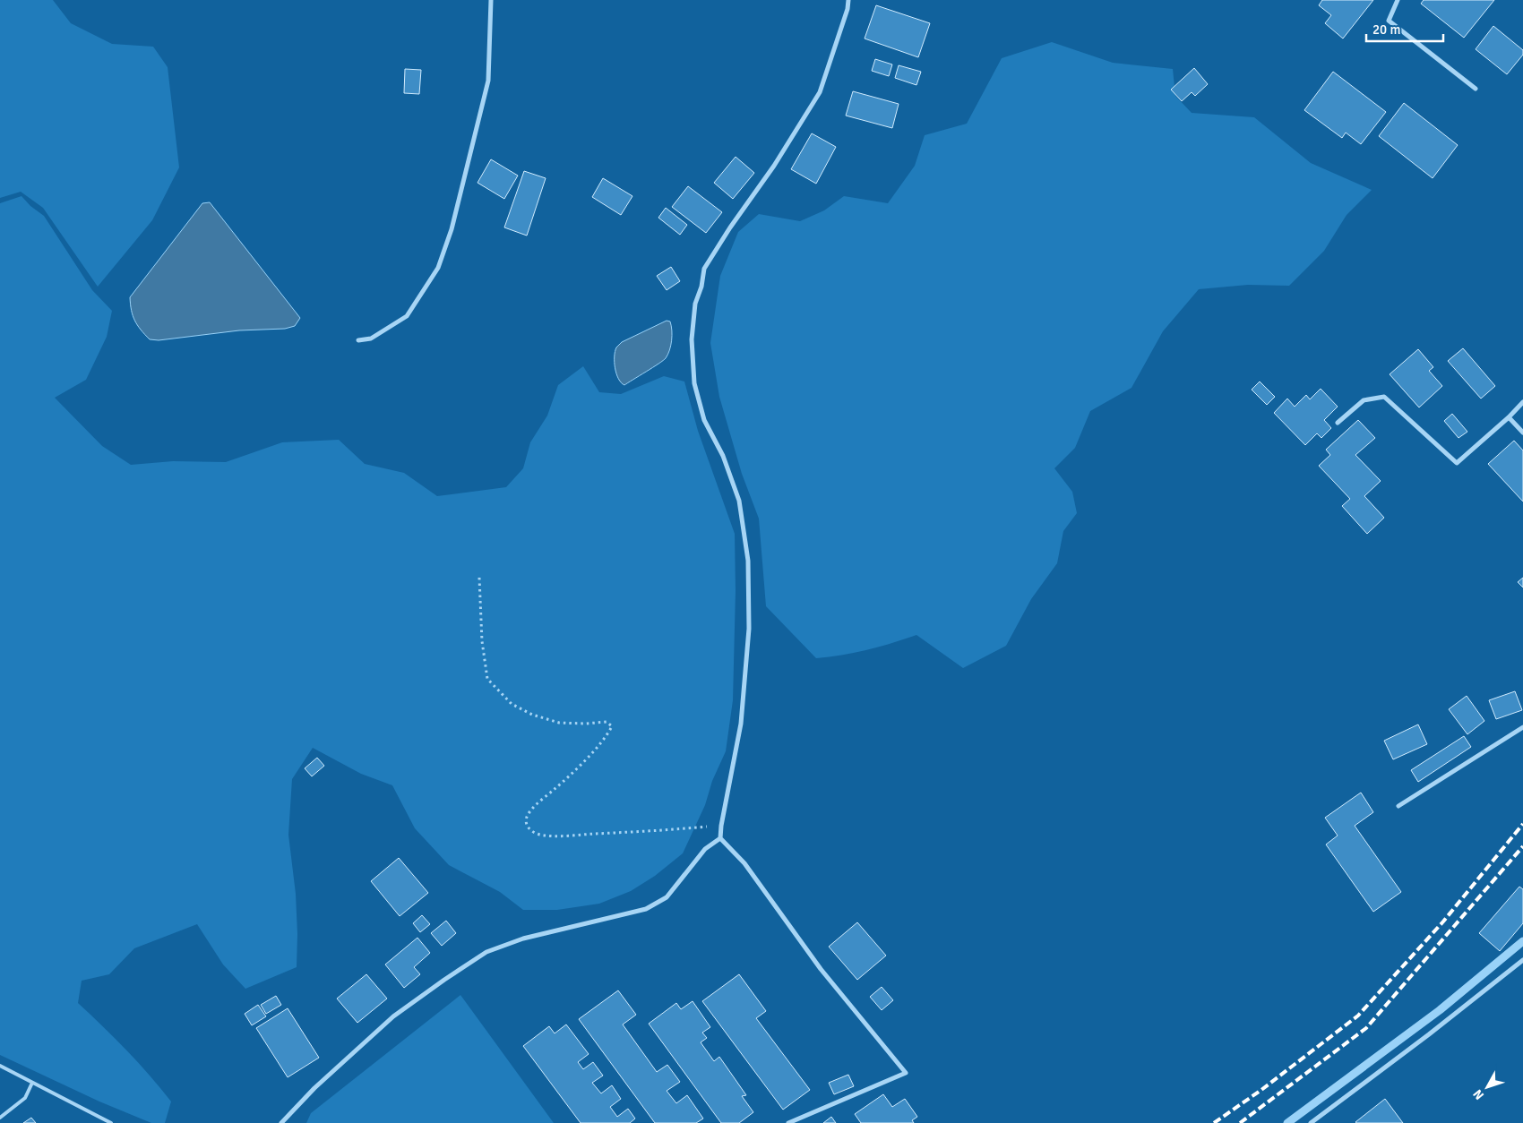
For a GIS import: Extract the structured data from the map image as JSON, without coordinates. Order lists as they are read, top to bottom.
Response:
{
  "scale_bar": "20 m",
  "north": "bottom left"
}
